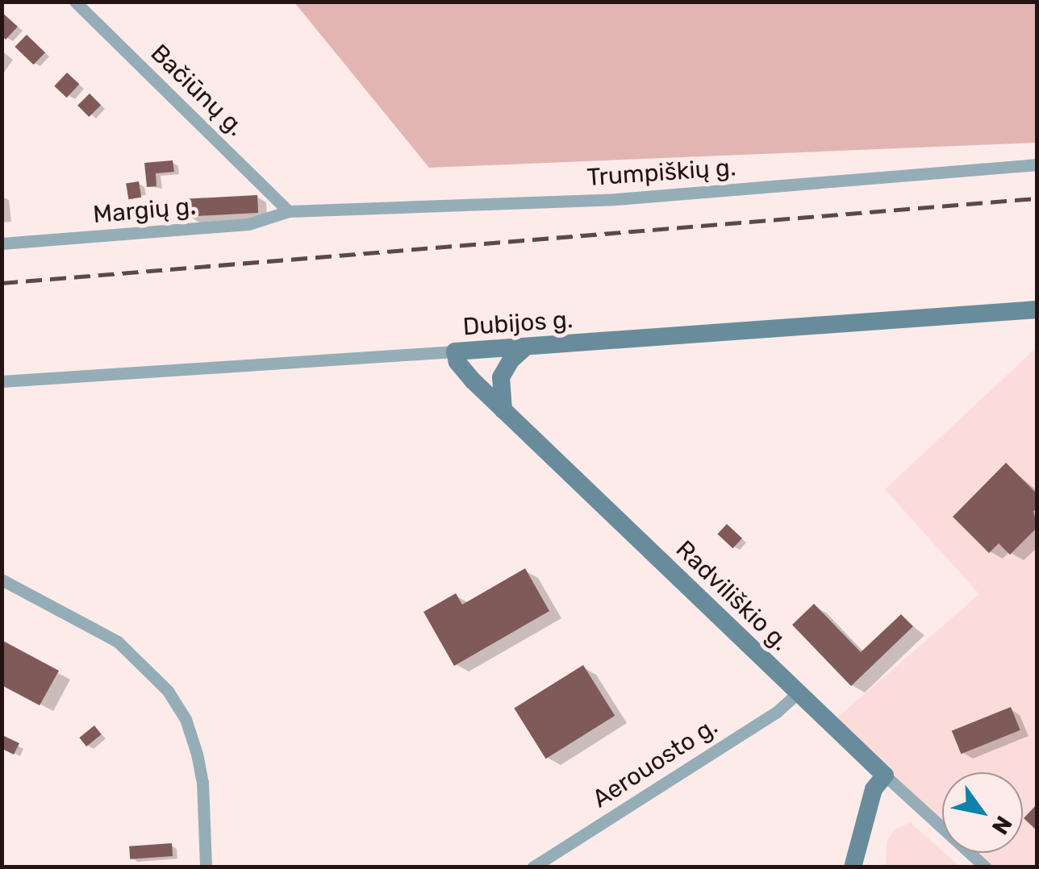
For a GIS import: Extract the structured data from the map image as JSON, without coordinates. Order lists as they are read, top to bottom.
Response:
{
  "streets": {
    "main road": ["Dubijos g.", "Radviliškio g."],
    "street": [
      "Bačiūnų g.",
      "Trumpiškių g.",
      "Margių g.",
      "Aerouosto g."
    ]
  },
  "crossings": [
    ["Bačiūnų g.", "Trumpiškių g."],
    ["Bačiūnų g.", "Margių g."],
    ["Trumpiškių g.", "Margių g."],
    ["Dubijos g.", "Radviliškio g."],
    ["Radviliškio g.", "Aerouosto g."]
  ],
  "north": "bottom right"
}
